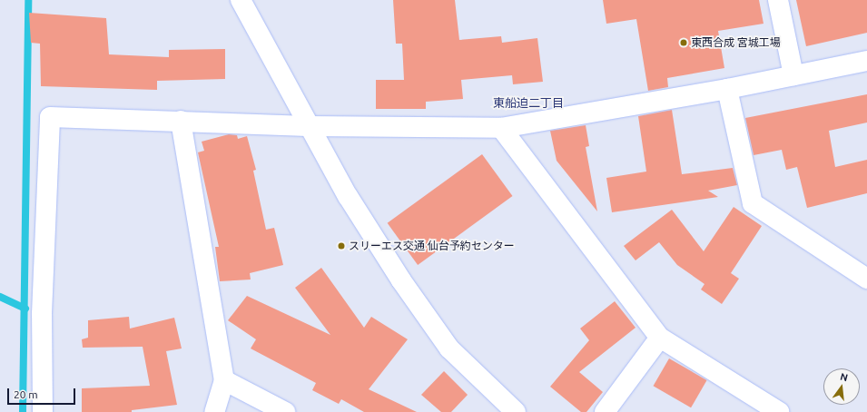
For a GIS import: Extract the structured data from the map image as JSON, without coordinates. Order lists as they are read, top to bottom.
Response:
{
  "districts": ["東船迫二丁目"],
  "places": ["東西合成 宮城工場", "スリーエス交通 仙台予約センター"],
  "scale_bar": "20 m",
  "north": "top"
}
